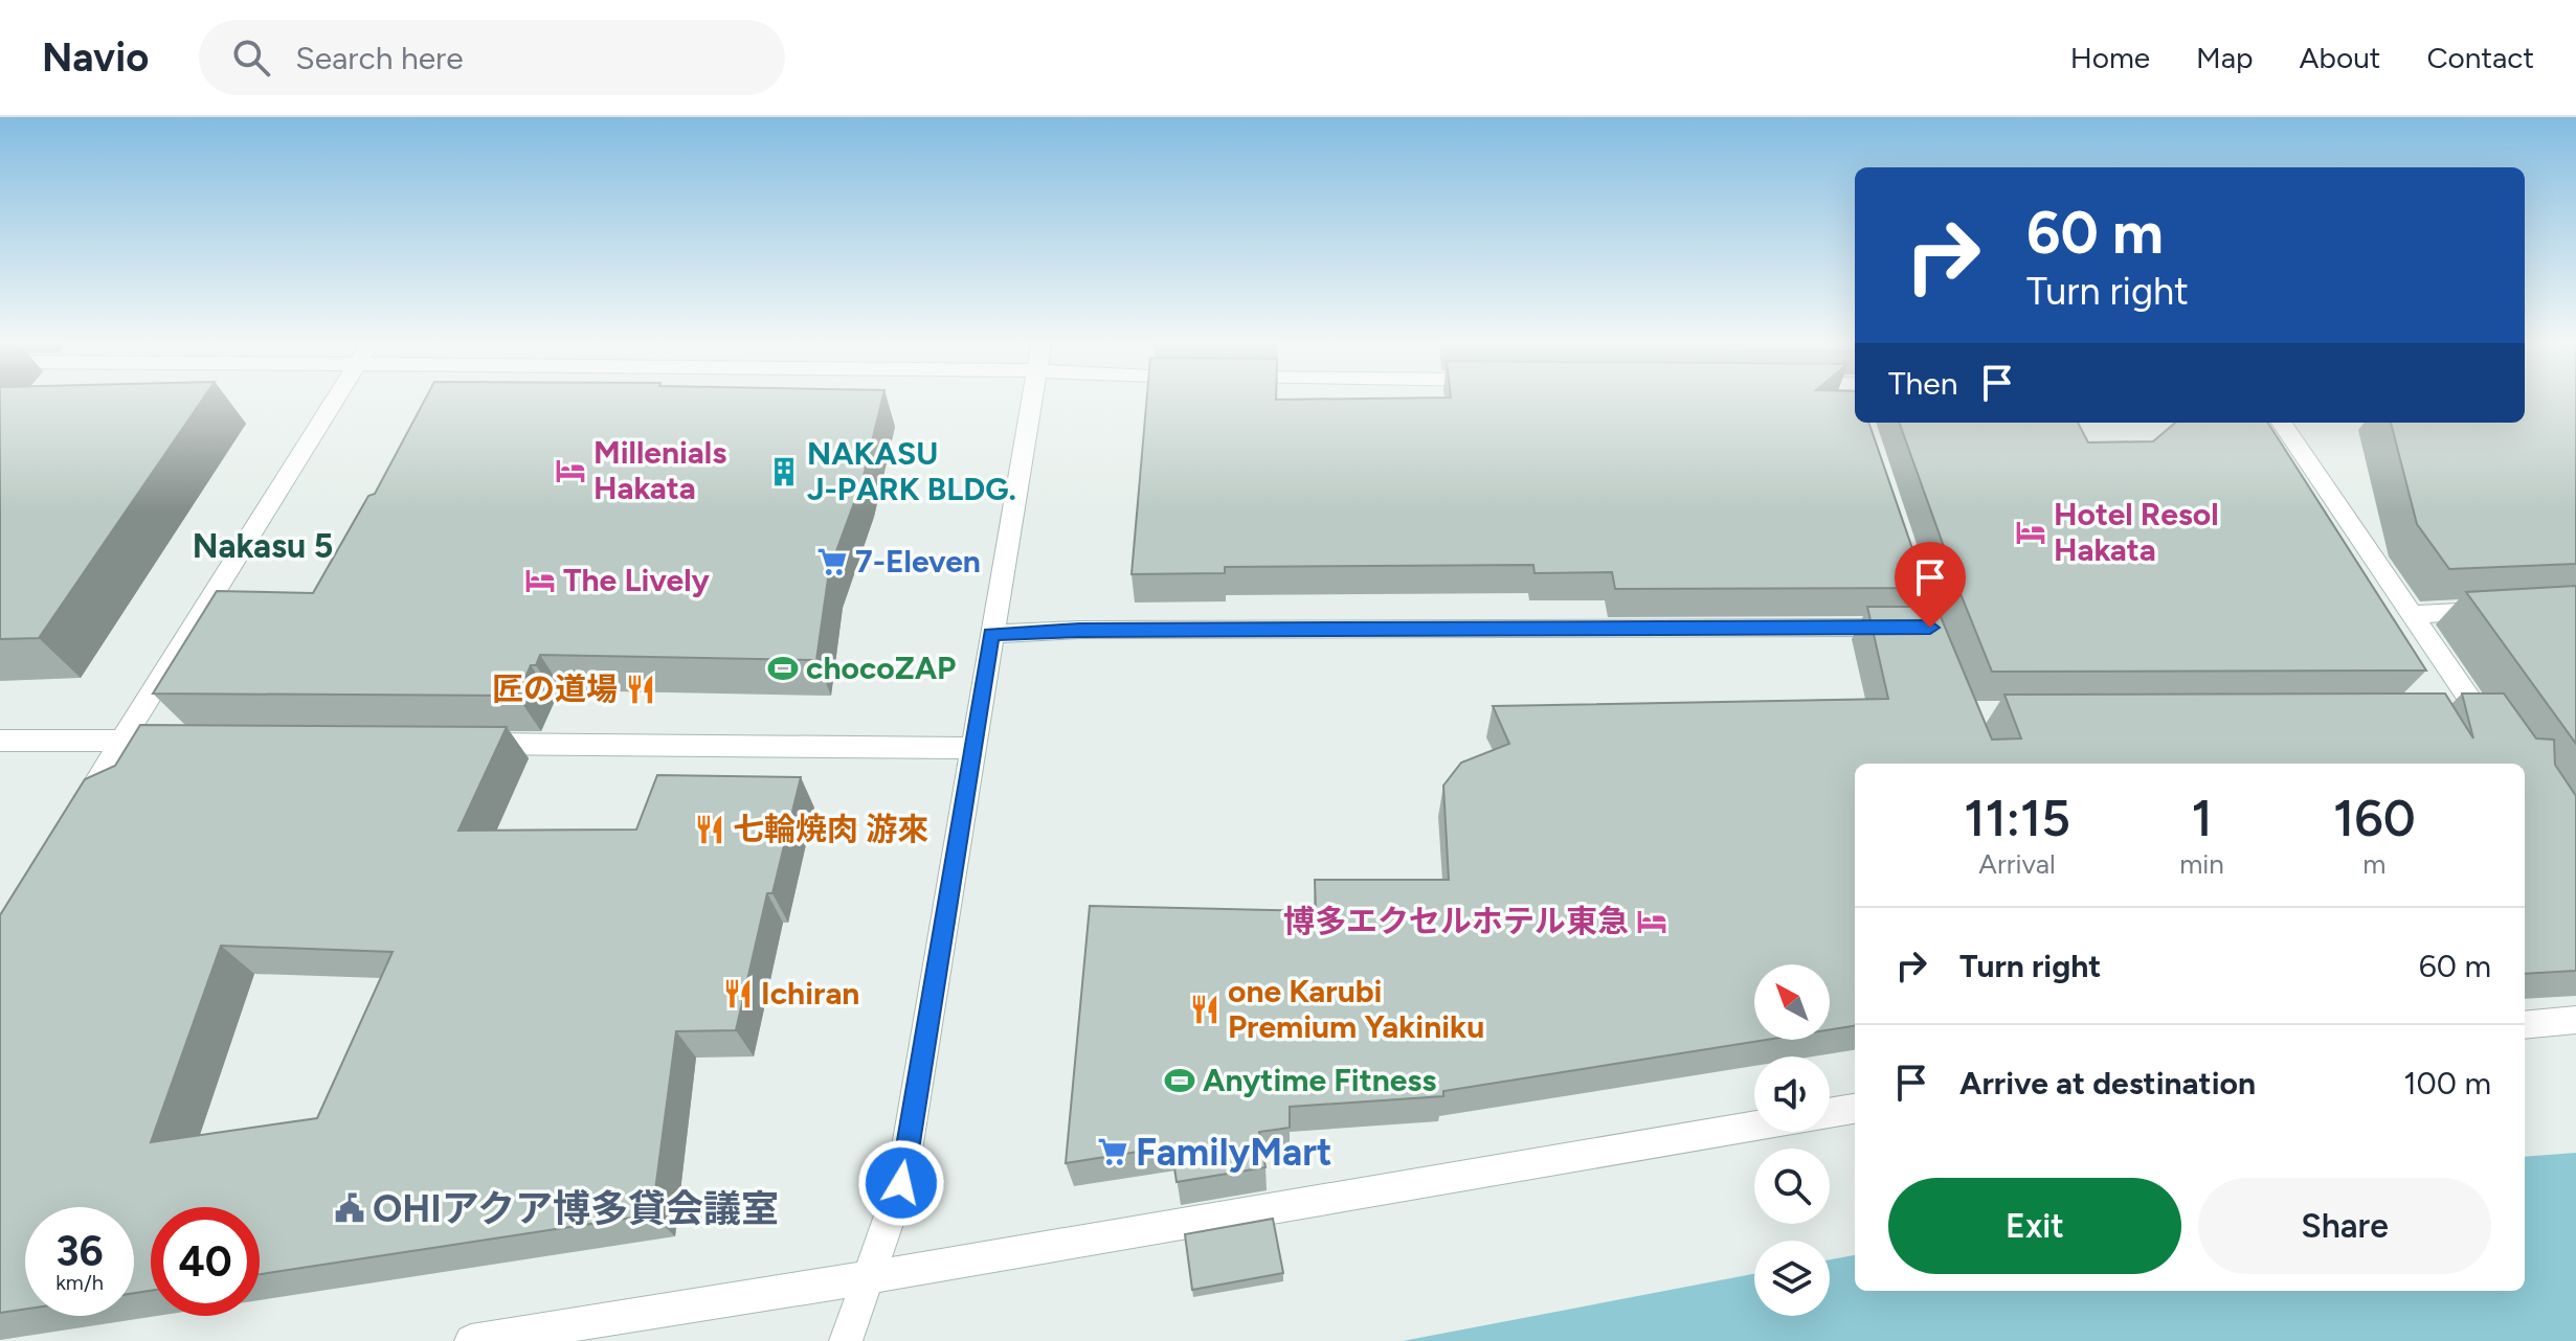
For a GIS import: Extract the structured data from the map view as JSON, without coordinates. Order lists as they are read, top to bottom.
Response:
{
  "districts": ["Nakasu 5"],
  "places": {
    "hotel": [
      "Millenials Hakata",
      "Hotel Resol Hakata",
      "The Lively",
      "博多エクセルホテル東急"
    ],
    "building": ["NAKASU J-PARK BLDG."],
    "supermarket": ["7-Eleven", "FamilyMart"],
    "sports": ["chocoZAP", "Anytime Fitness"],
    "restaurant": [
      "匠の道場",
      "七輪焼肉 游來",
      "Ichiran",
      "one Karubi Premium Yakiniku"
    ],
    "public building": ["OHIアクア博多貸会議室"]
  },
  "north": "top left",
  "page": {
    "header": "Navio",
    "search": "Search here",
    "nav": [
      "Home",
      "Map",
      "About",
      "Contact"
    ],
    "turn": ["60 m", "Turn right"],
    "then": "Then",
    "eta": [
      "11:15",
      "Arrival",
      "1",
      "min",
      "160",
      "m"
    ],
    "list": [
      {
        "name": "Turn right",
        "value": "60 m"
      },
      {
        "name": "Arrive at destination",
        "value": "100 m"
      }
    ],
    "buttons": ["Exit", "Share"],
    "speed": "36 km/h",
    "limit": "40"
  }
}
